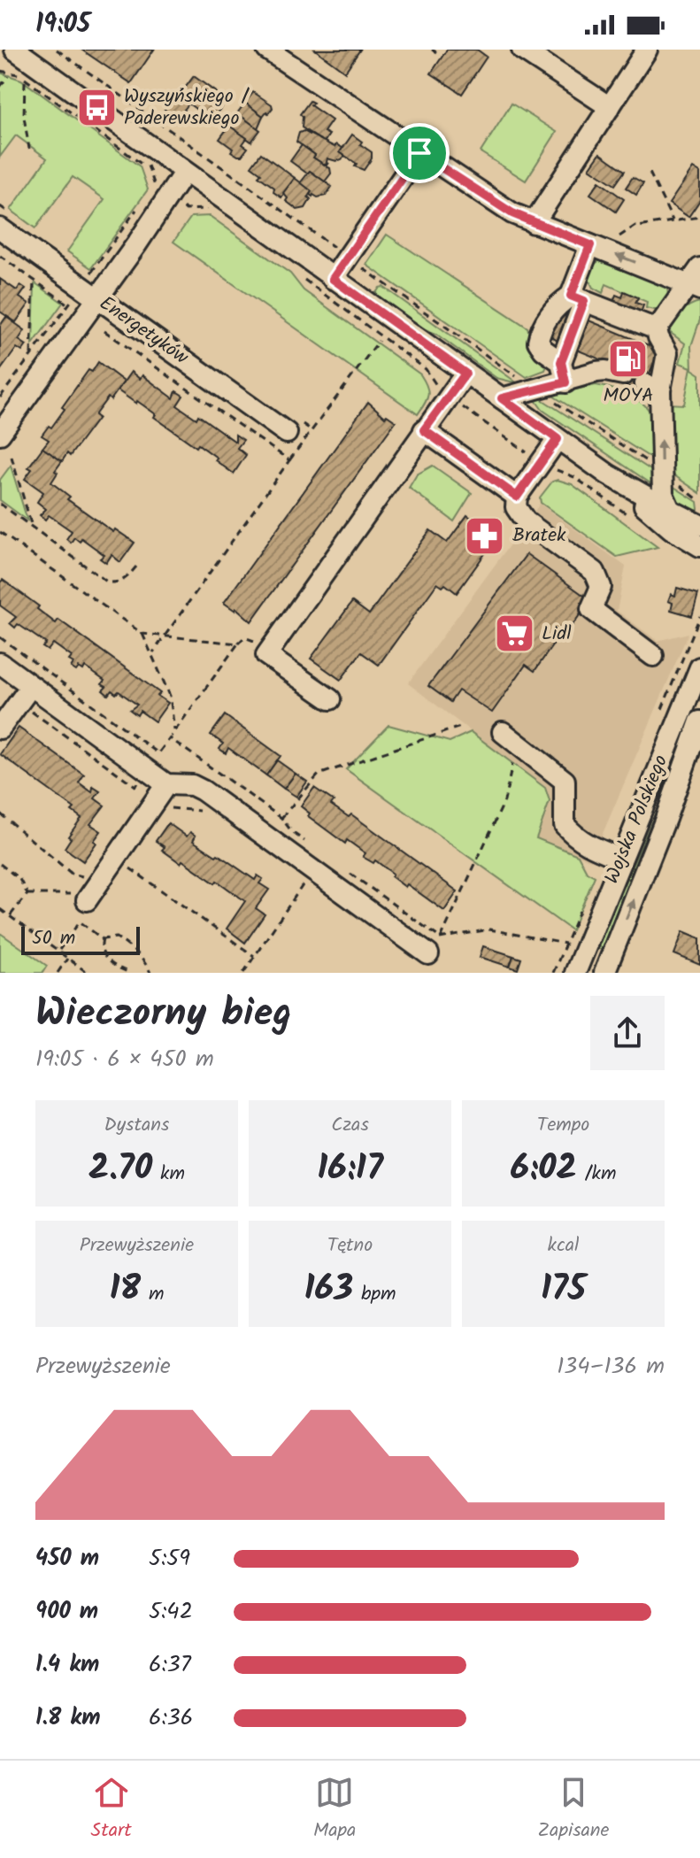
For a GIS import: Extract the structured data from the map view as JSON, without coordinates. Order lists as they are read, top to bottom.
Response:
{
  "streets": {
    "street": ["Energetyków", "Wojska Polskiego"]
  },
  "places": {
    "bus stop": ["Wyszyńskiego / Paderewskiego"],
    "fuel station": ["MOYA"],
    "pharmacy": ["Bratek"],
    "supermarket": ["Lidl"]
  },
  "scale_bar": "50 m",
  "page": {
    "status": "19:05",
    "scale": "50 m",
    "heading": ["Wieczorny bieg", "19:05 · 6 × 450 m"],
    "stats": [
      ["Dystans", "2.70 km"],
      ["Czas", "16:17"],
      ["Tempo", "6:02 /km"],
      ["Przewyższenie", "18 m"],
      ["Tętno", "163 bpm"],
      ["kcal", "175"]
    ],
    "chart": ["Przewyższenie", "134–136 m"],
    "list": [
      {
        "name": "450 m",
        "note": "5:59"
      },
      {
        "name": "900 m",
        "note": "5:42"
      },
      {
        "name": "1.4 km",
        "note": "6:37"
      },
      {
        "name": "1.8 km",
        "note": "6:36"
      }
    ],
    "tabs": ["Start", "Mapa", "Zapisane"]
  }
}
